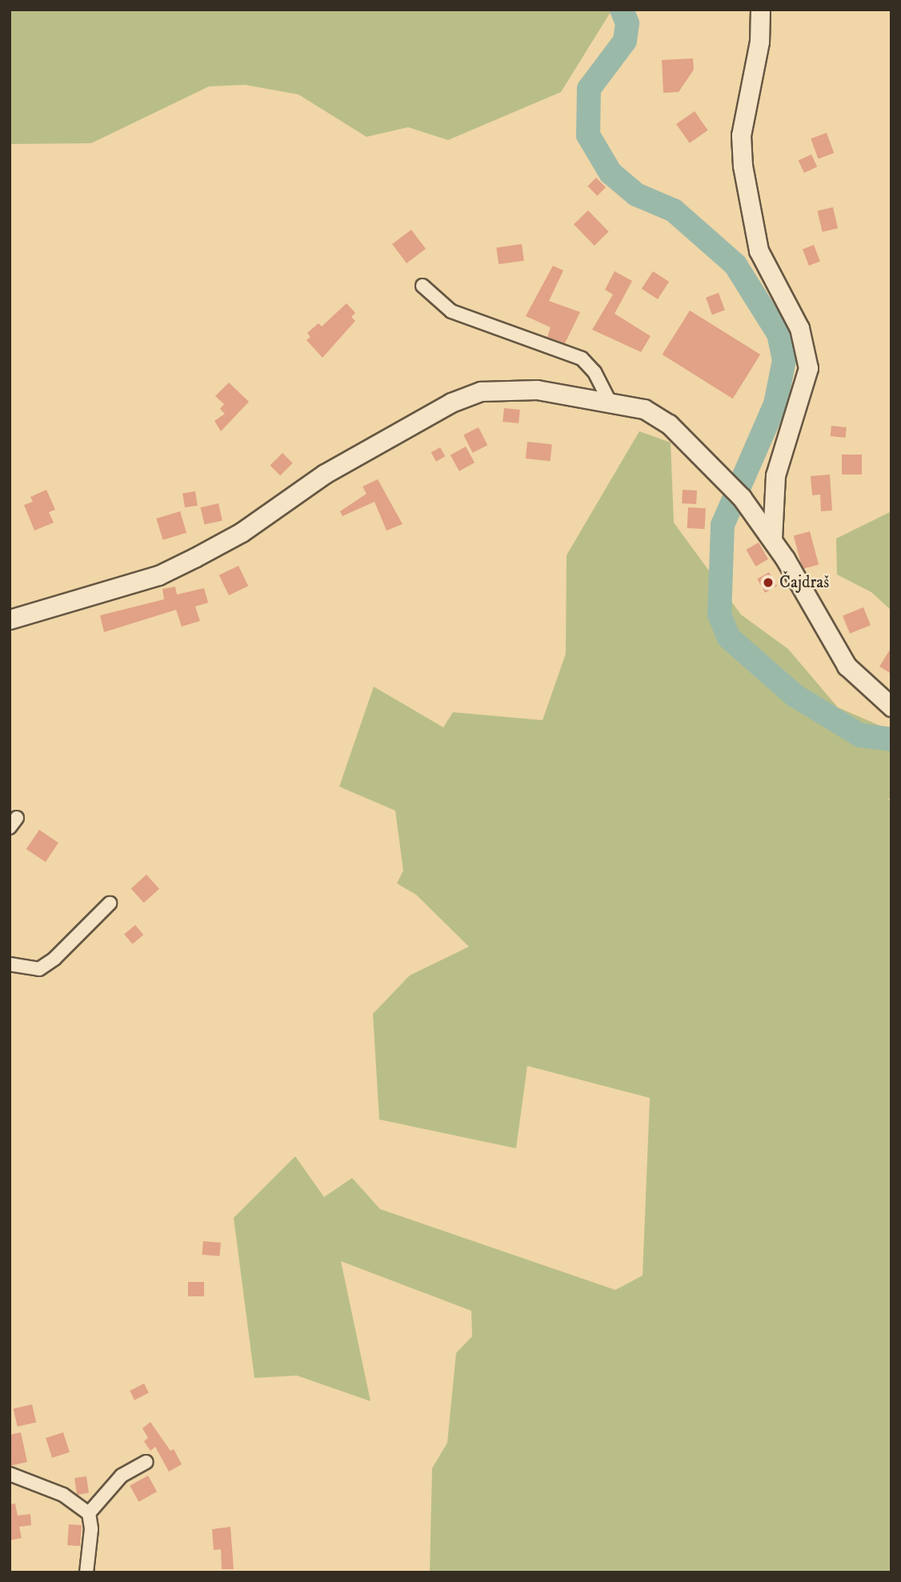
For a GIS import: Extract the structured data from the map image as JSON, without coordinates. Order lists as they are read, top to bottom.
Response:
{
  "places": ["Čajdraš"]
}
